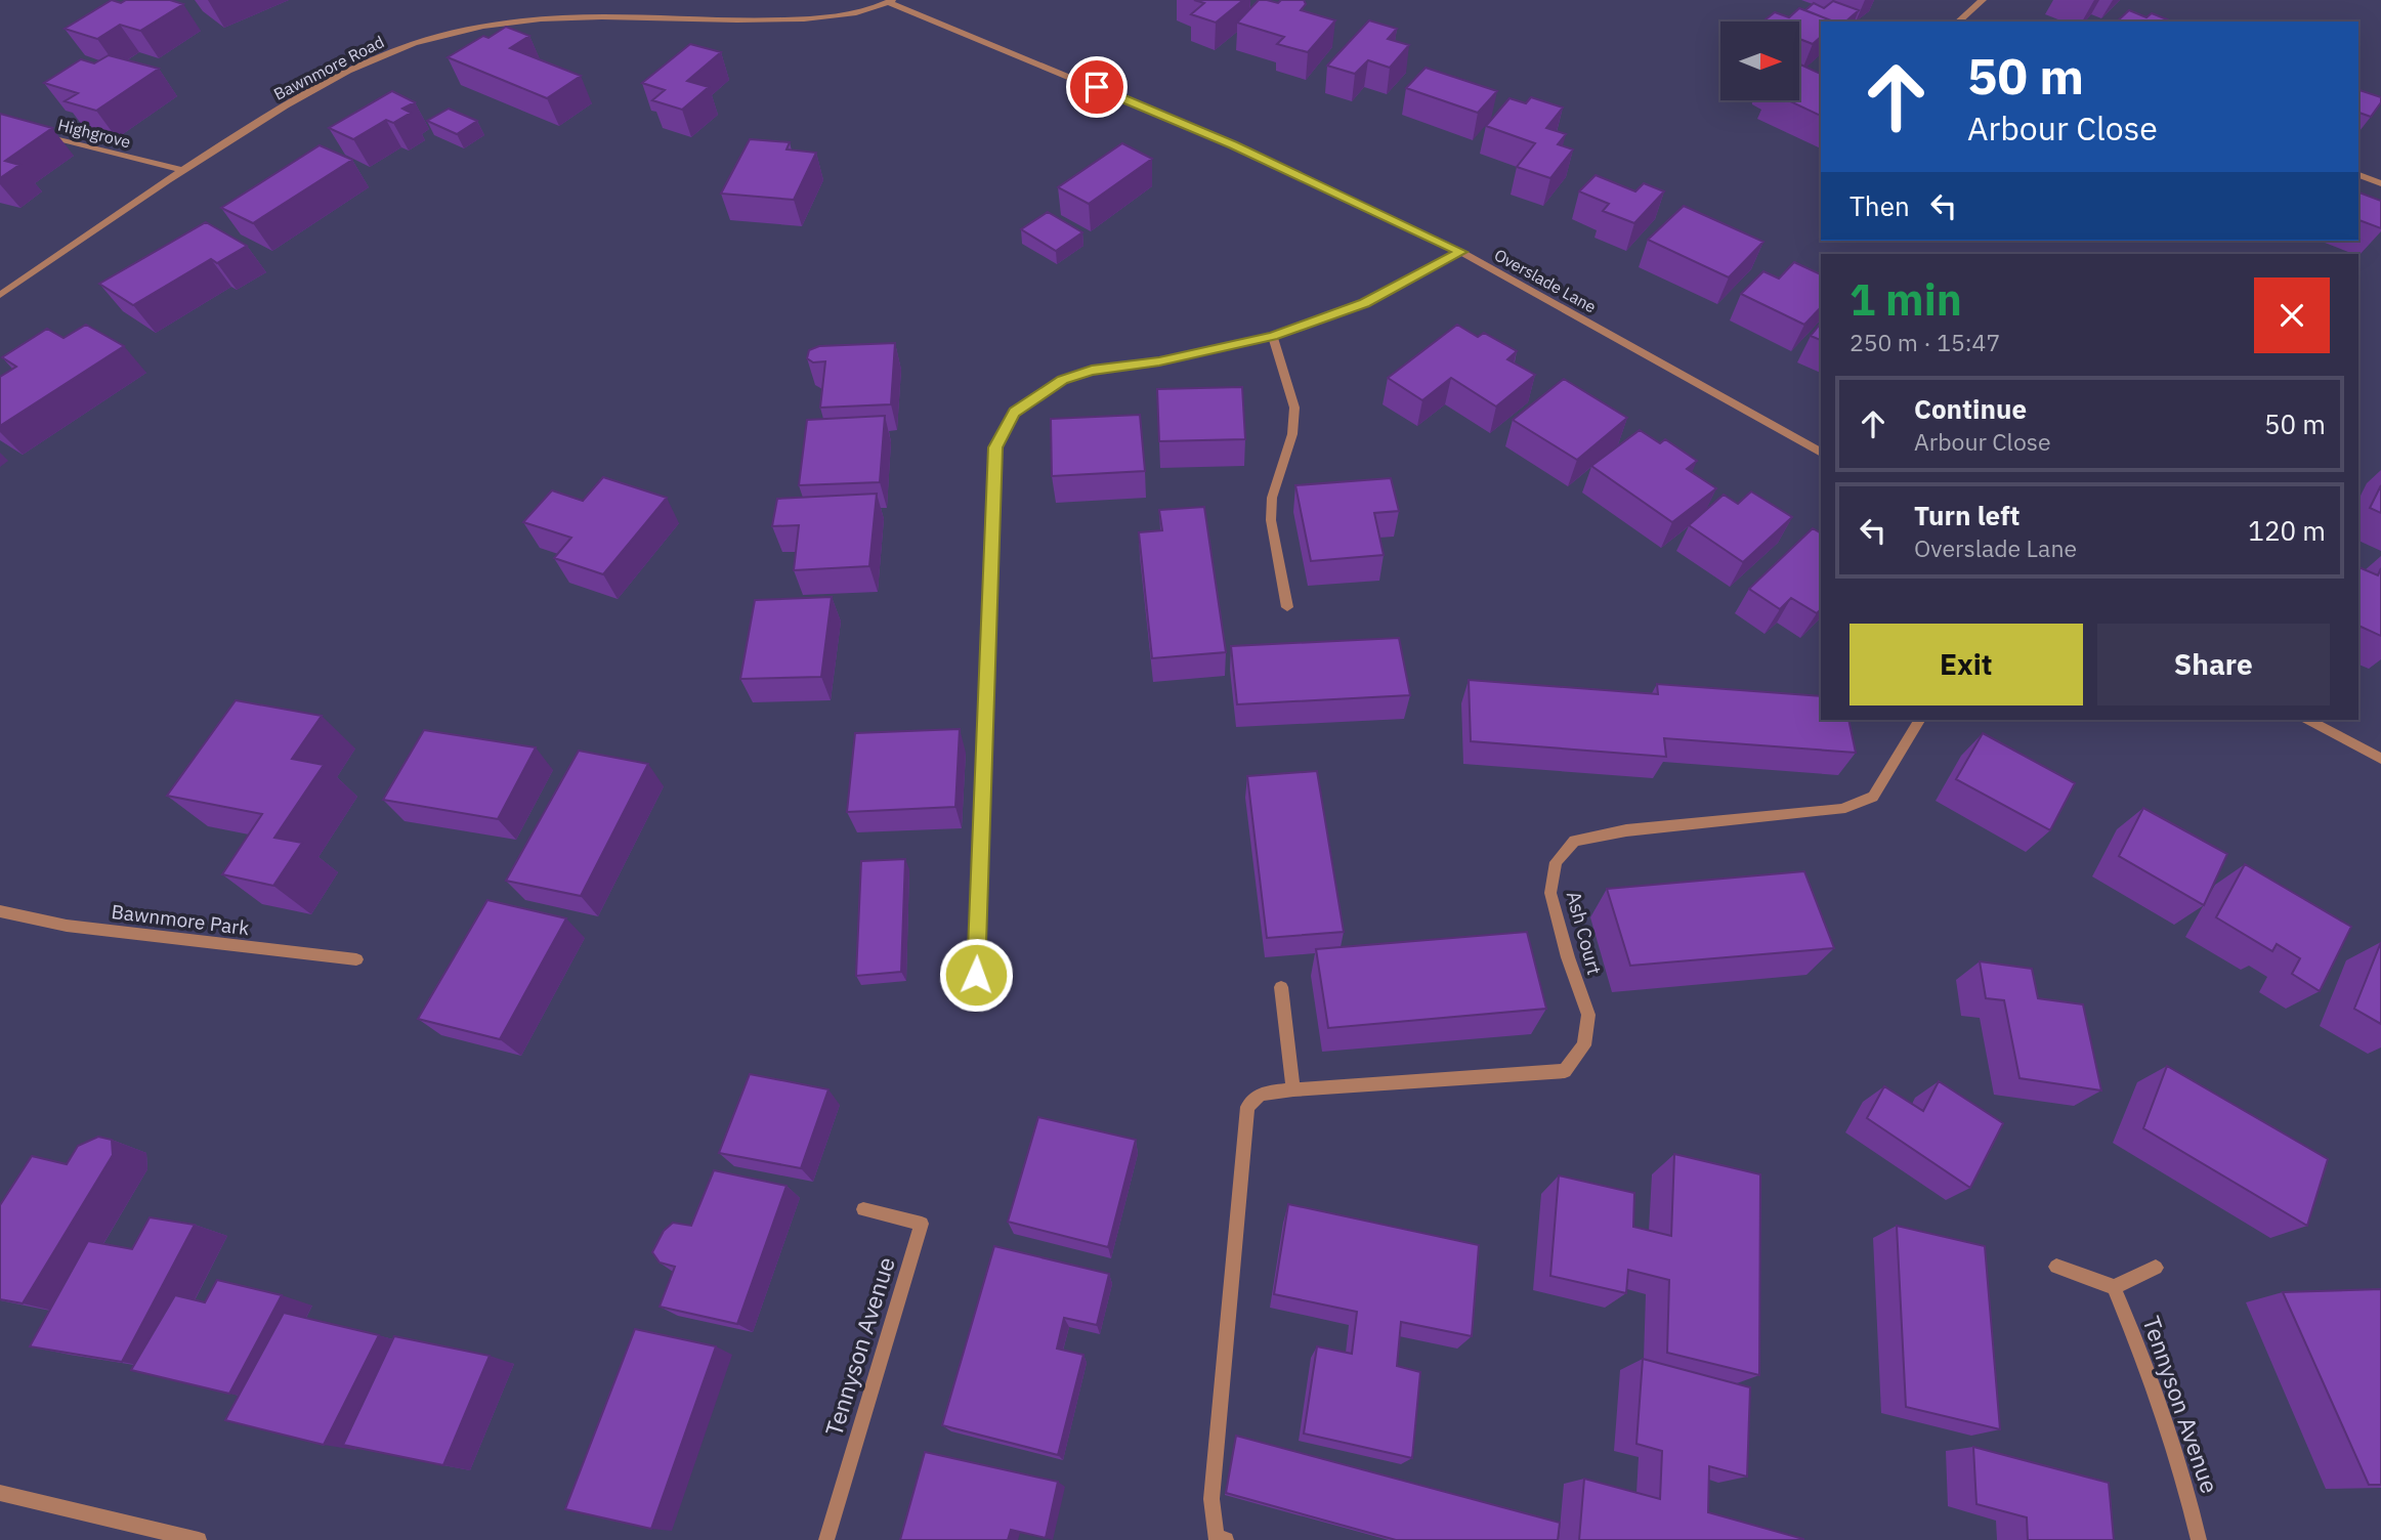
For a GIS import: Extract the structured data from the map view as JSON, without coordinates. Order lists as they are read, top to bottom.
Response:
{
  "streets": {
    "street": [
      "Bawnmore Road",
      "Highgrove",
      "Overslade Lane",
      "Bawnmore Park",
      "Ash Court",
      "Tennyson Avenue"
    ]
  },
  "crossings": [
    ["Bawnmore Road", "Highgrove"],
    ["Bawnmore Road", "Overslade Lane"]
  ],
  "north": "right",
  "page": {
    "turn": ["50 m", "Arbour Close"],
    "then": "Then",
    "heading": ["1 min", "250 m · 15:47"],
    "list": [
      {
        "name": "Continue",
        "note": "Arbour Close",
        "value": "50 m"
      },
      {
        "name": "Turn left",
        "note": "Overslade Lane",
        "value": "120 m"
      }
    ],
    "buttons": ["Exit", "Share"]
  }
}
